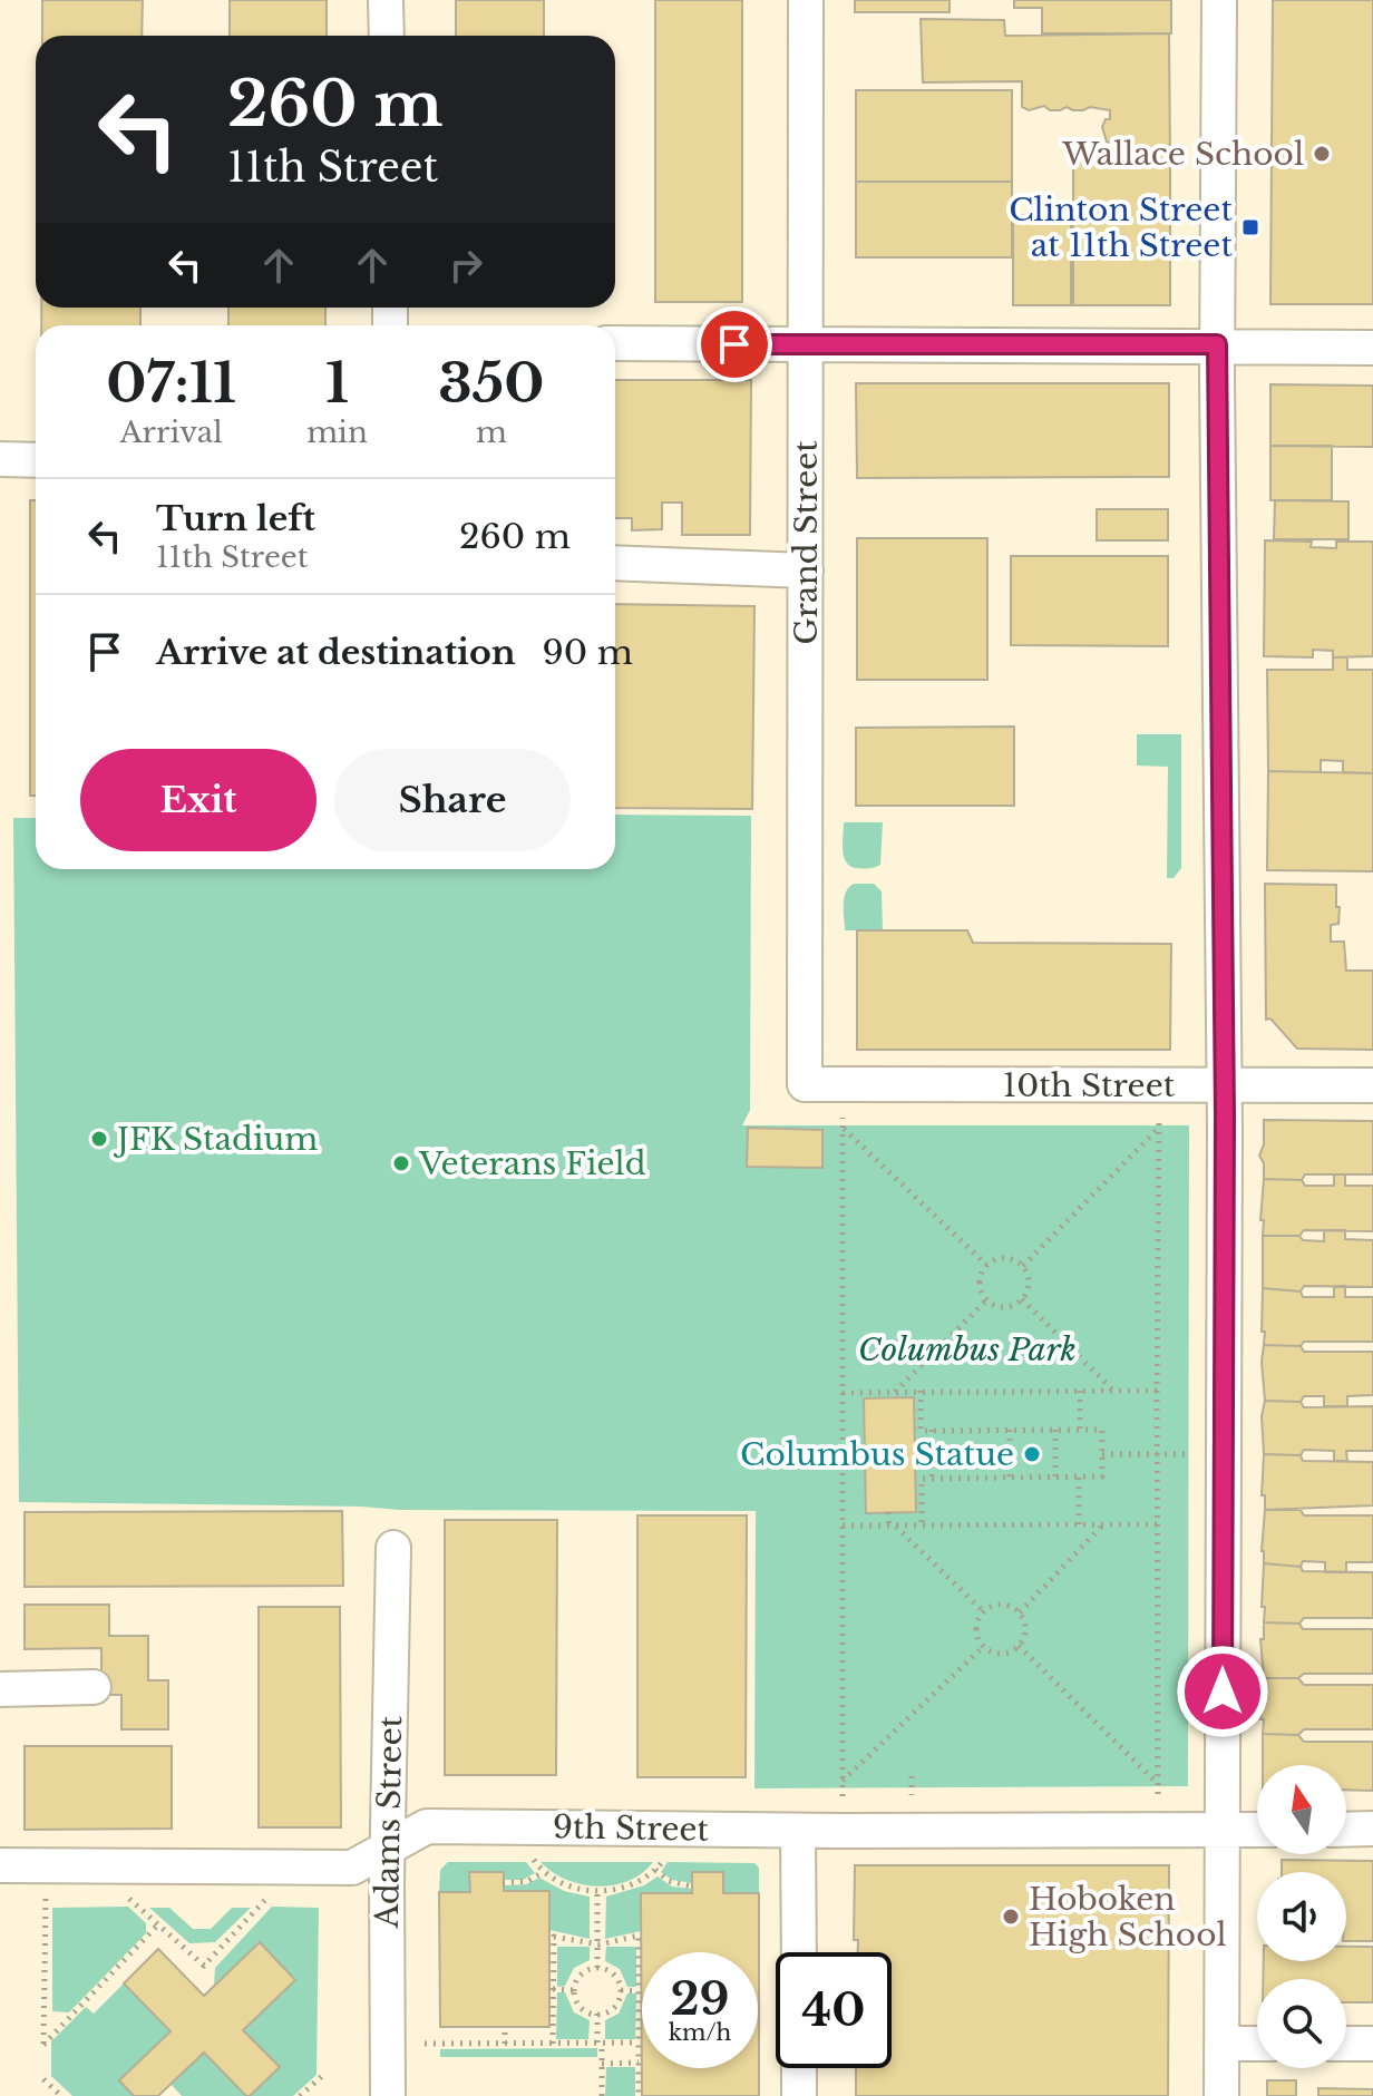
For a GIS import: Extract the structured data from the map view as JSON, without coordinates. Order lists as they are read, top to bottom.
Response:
{
  "streets": {
    "street": [
      "Grand Street",
      "10th Street",
      "Adams Street",
      "9th Street"
    ]
  },
  "crossings": [
    ["Grand Street", "10th Street"],
    ["Adams Street", "9th Street"]
  ],
  "parks": ["Columbus Park"],
  "places": {
    "other": [
      "Wallace School",
      "JFK Stadium",
      "Veterans Field",
      "Columbus Statue",
      "Hoboken High School"
    ],
    "transit": ["Clinton Street at 11th Street"]
  },
  "north": "top",
  "page": {
    "turn": ["260 m", "11th Street"],
    "eta": [
      "07:11",
      "Arrival",
      "1",
      "min",
      "350",
      "m"
    ],
    "list": [
      {
        "name": "Turn left",
        "note": "11th Street",
        "value": "260 m"
      },
      {
        "name": "Arrive at destination",
        "value": "90 m"
      }
    ],
    "buttons": ["Exit", "Share"],
    "speed": "29 km/h",
    "limit": "40"
  }
}
